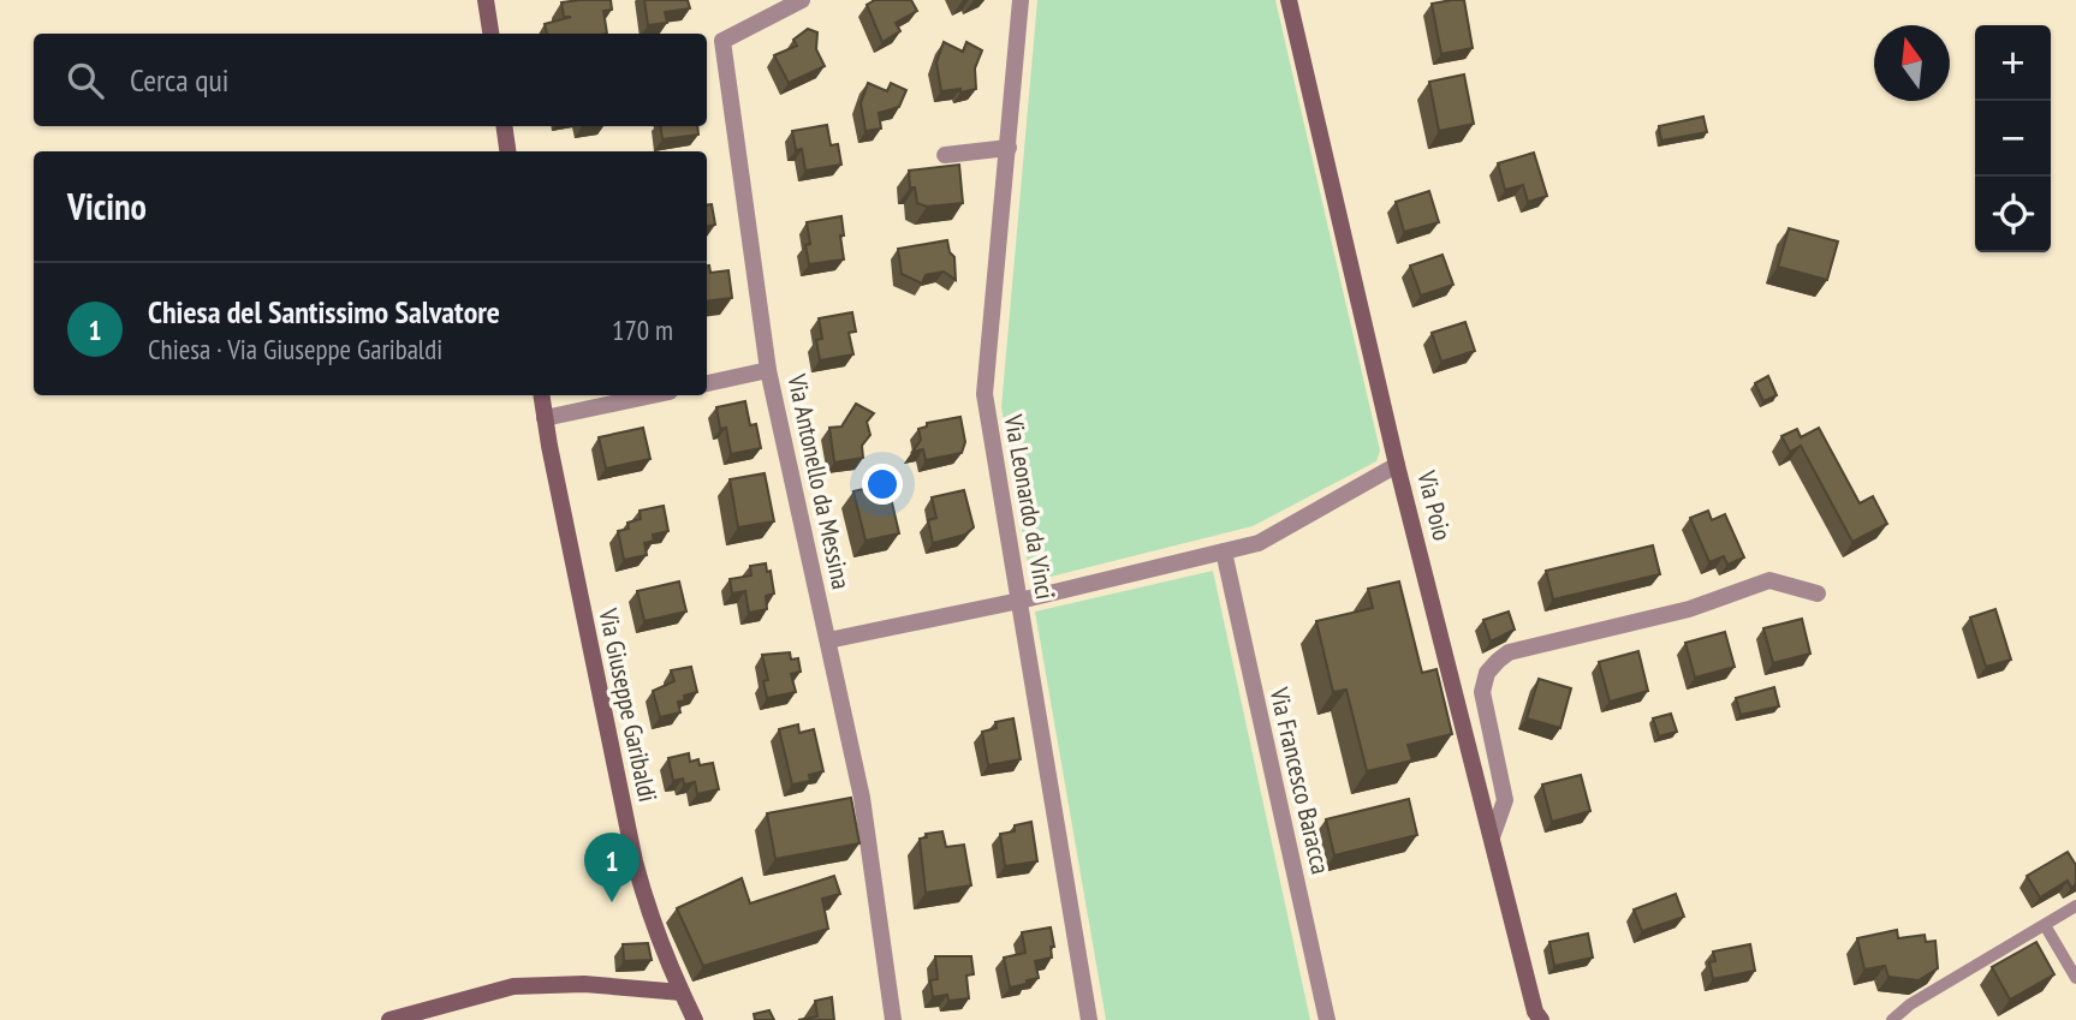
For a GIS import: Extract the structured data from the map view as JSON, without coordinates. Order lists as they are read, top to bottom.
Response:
{
  "streets": {
    "street": [
      "Via Antonello da Messina",
      "Via Poio",
      "Via Leonardo da Vinci",
      "Via Giuseppe Garibaldi",
      "Via Francesco Baracca"
    ]
  },
  "north": "top",
  "page": {
    "map_buttons": ["+", "−"],
    "search": "Cerca qui",
    "heading": "Vicino",
    "list": [
      {
        "mark": "1",
        "name": "Chiesa del Santissimo Salvatore",
        "note": "Chiesa · Via Giuseppe Garibaldi",
        "value": "170 m"
      }
    ],
    "pins": "1"
  }
}
